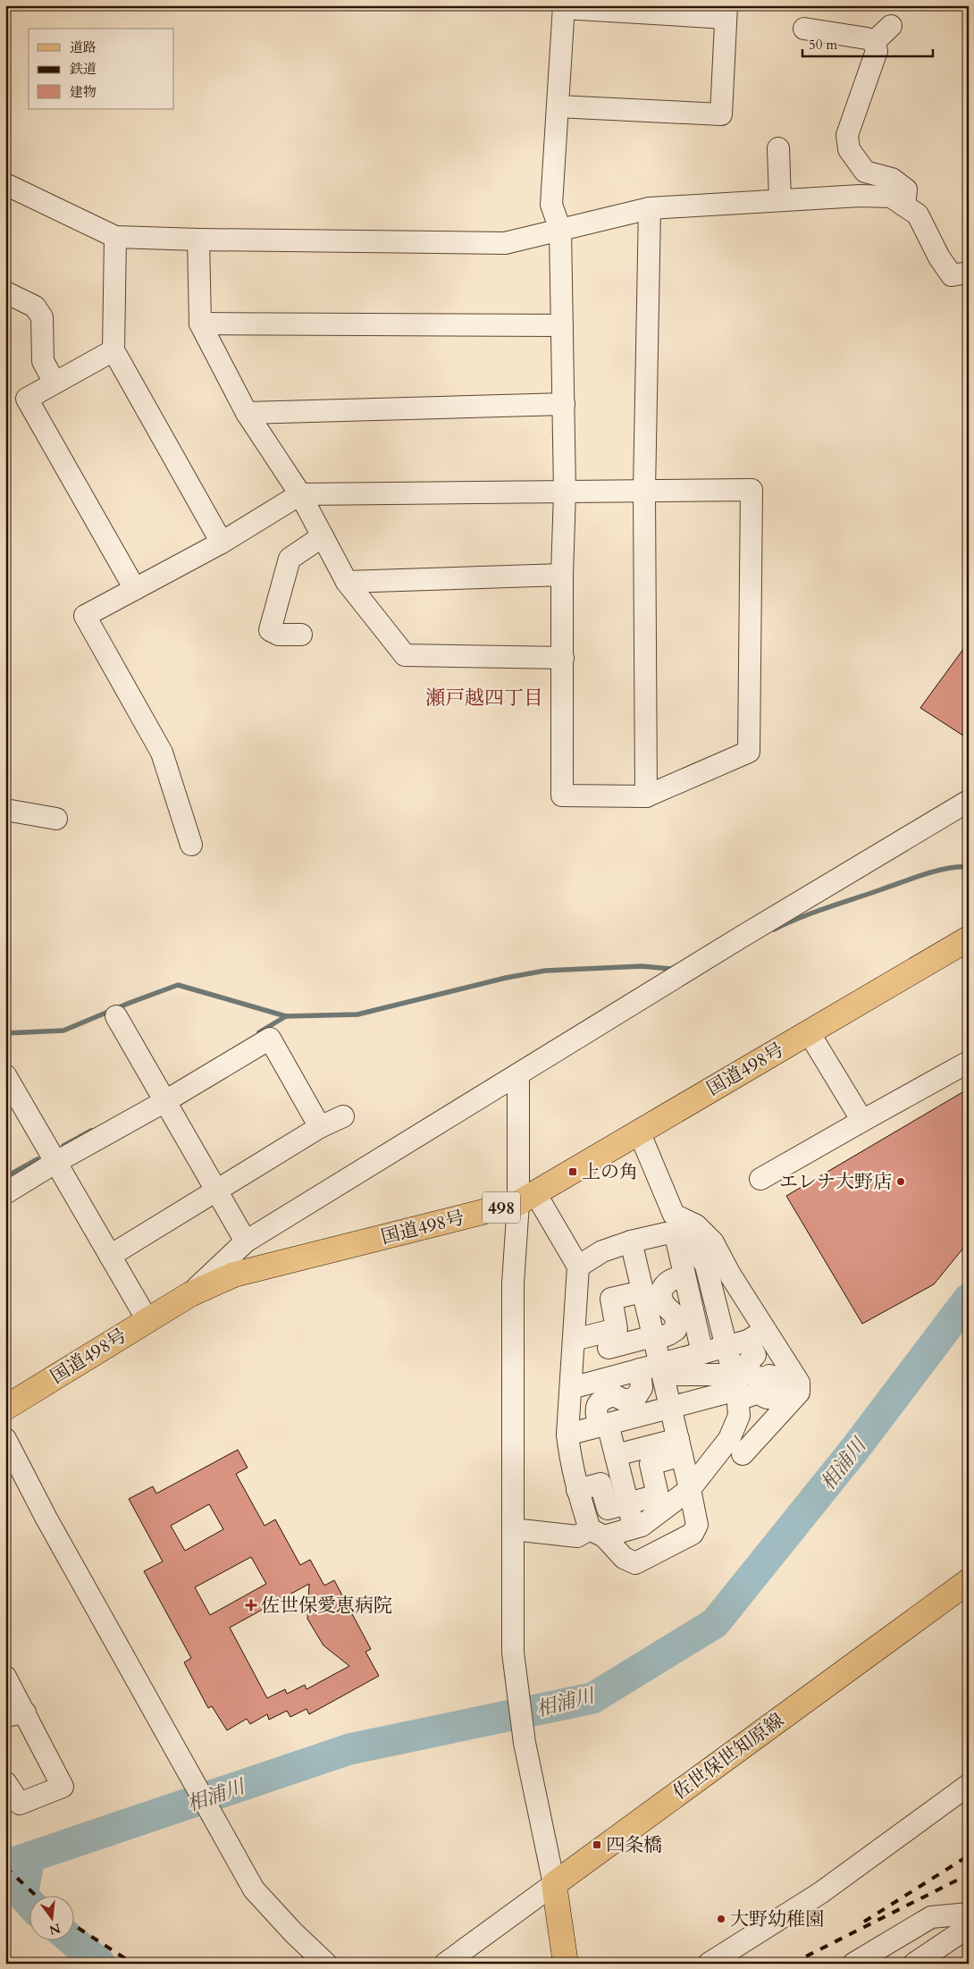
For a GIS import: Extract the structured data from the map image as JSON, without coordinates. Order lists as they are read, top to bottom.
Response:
{
  "streets": {
    "main road": ["国道498号", "498", "佐世保世知原線"]
  },
  "districts": ["瀬戸越四丁目"],
  "water": ["相浦川"],
  "places": {
    "transit": ["上の角", "四条橋"],
    "other": ["エレナ大野店", "大野幼稚園"],
    "health": ["佐世保愛恵病院"]
  },
  "legend": ["道路", "鉄道", "建物"],
  "scale_bar": "50 m",
  "north": "bottom"
}
